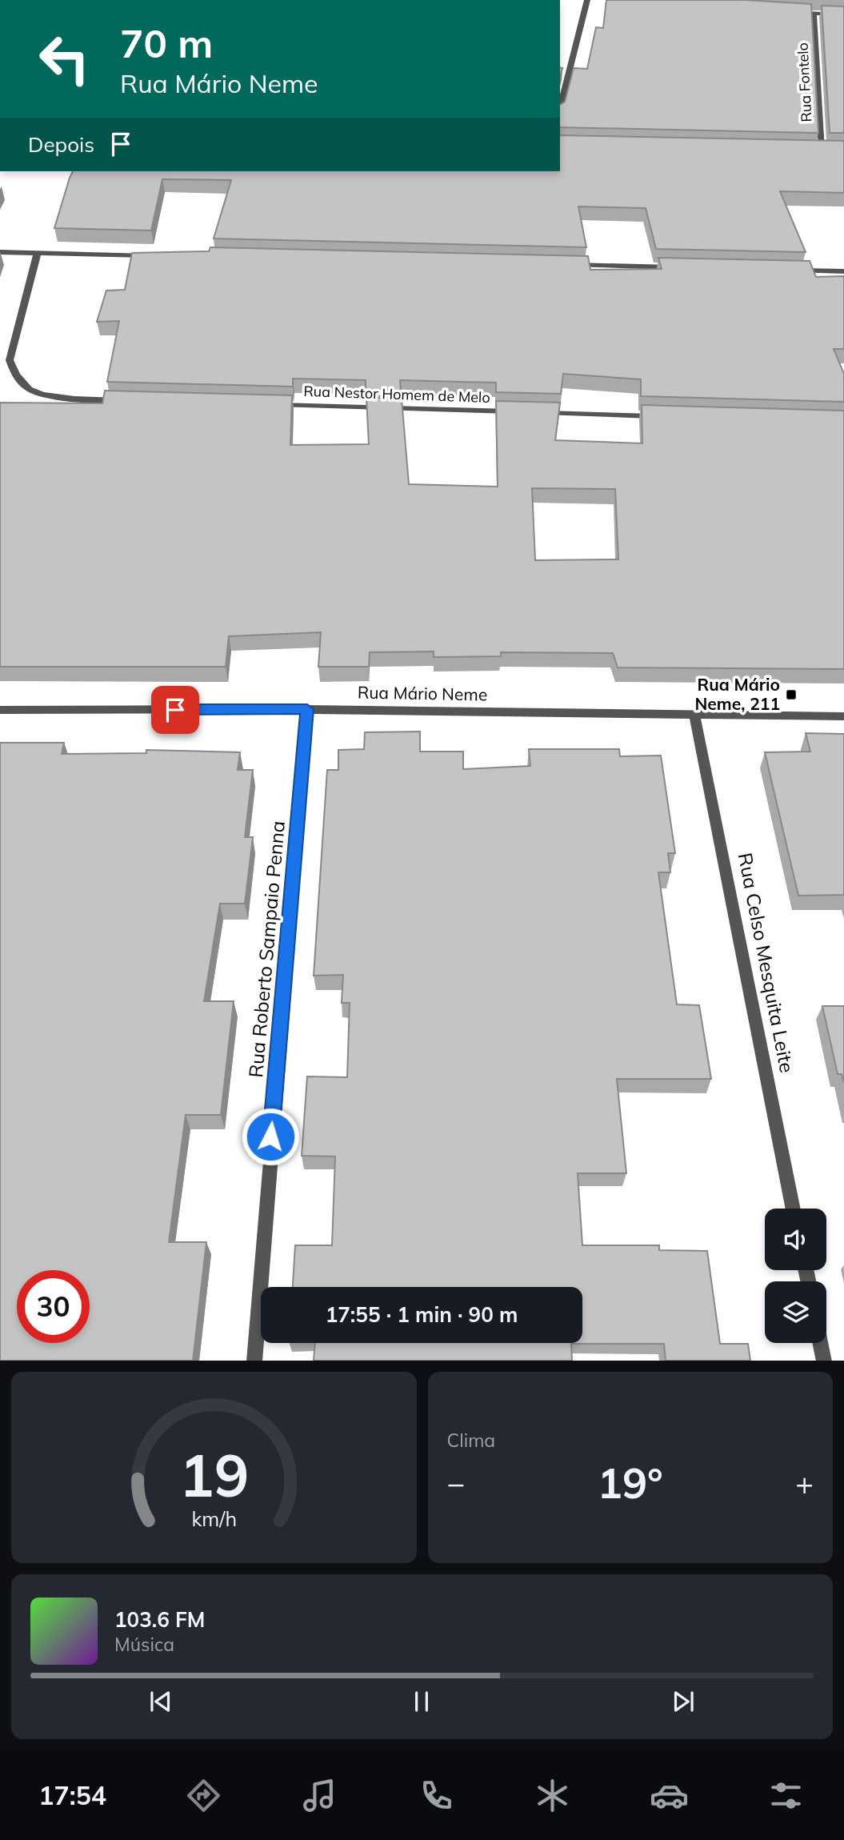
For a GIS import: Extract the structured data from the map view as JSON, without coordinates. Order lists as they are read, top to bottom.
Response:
{
  "streets": {
    "street": [
      "Rua Fontelo",
      "Rua Nestor Homem de Melo",
      "Rua Mário Neme",
      "Rua Roberto Sampaio Penna",
      "Rua Celso Mesquita Leite"
    ]
  },
  "crossings": [
    ["Rua Mário Neme", "Rua Roberto Sampaio Penna"],
    ["Rua Mário Neme", "Rua Celso Mesquita Leite"]
  ],
  "places": {
    "transit": ["Rua Mário Neme, 211"]
  },
  "page": {
    "turn": ["70 m", "Rua Mário Neme"],
    "then": "Depois",
    "limit": "30",
    "trip": "17:55 · 1 min · 90 m",
    "tile": "Clima",
    "heat": ["−", "19°", "+"],
    "song": ["103.6 FM", "Música"],
    "tabs": "17:54",
    "gauge": ["19", "km/h"]
  }
}
